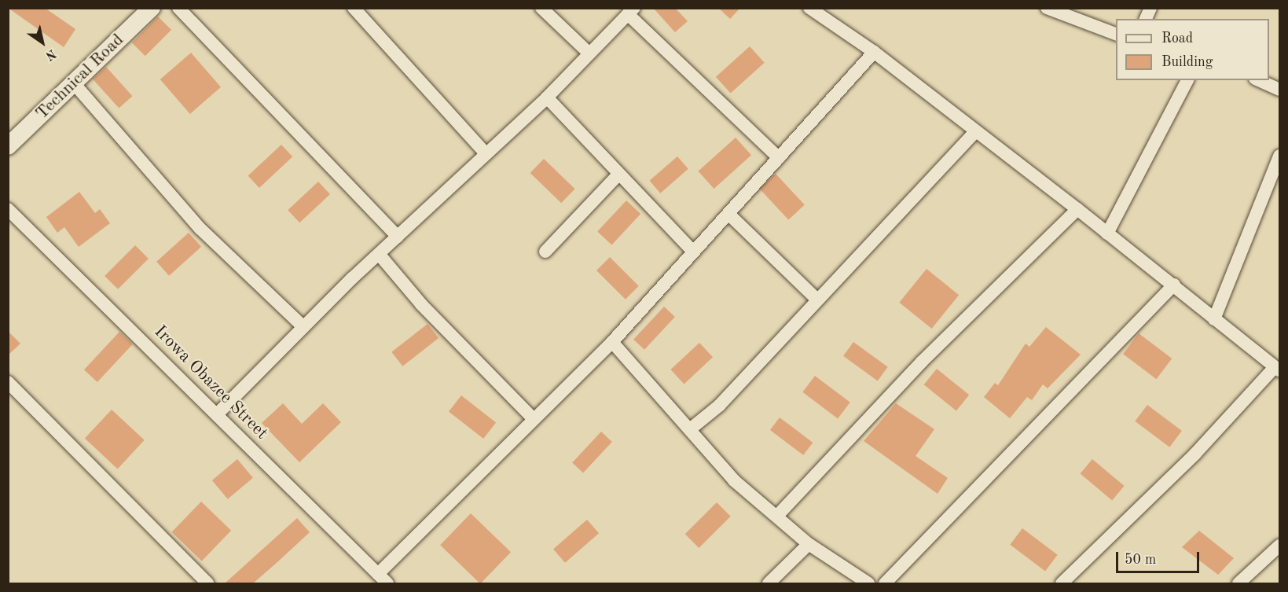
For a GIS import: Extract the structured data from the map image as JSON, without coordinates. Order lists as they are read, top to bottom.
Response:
{
  "streets": {
    "street": ["Technical Road", "Irowa Obazee Street"]
  },
  "legend": ["Road", "Building"],
  "scale_bar": "50 m",
  "north": "bottom right"
}
